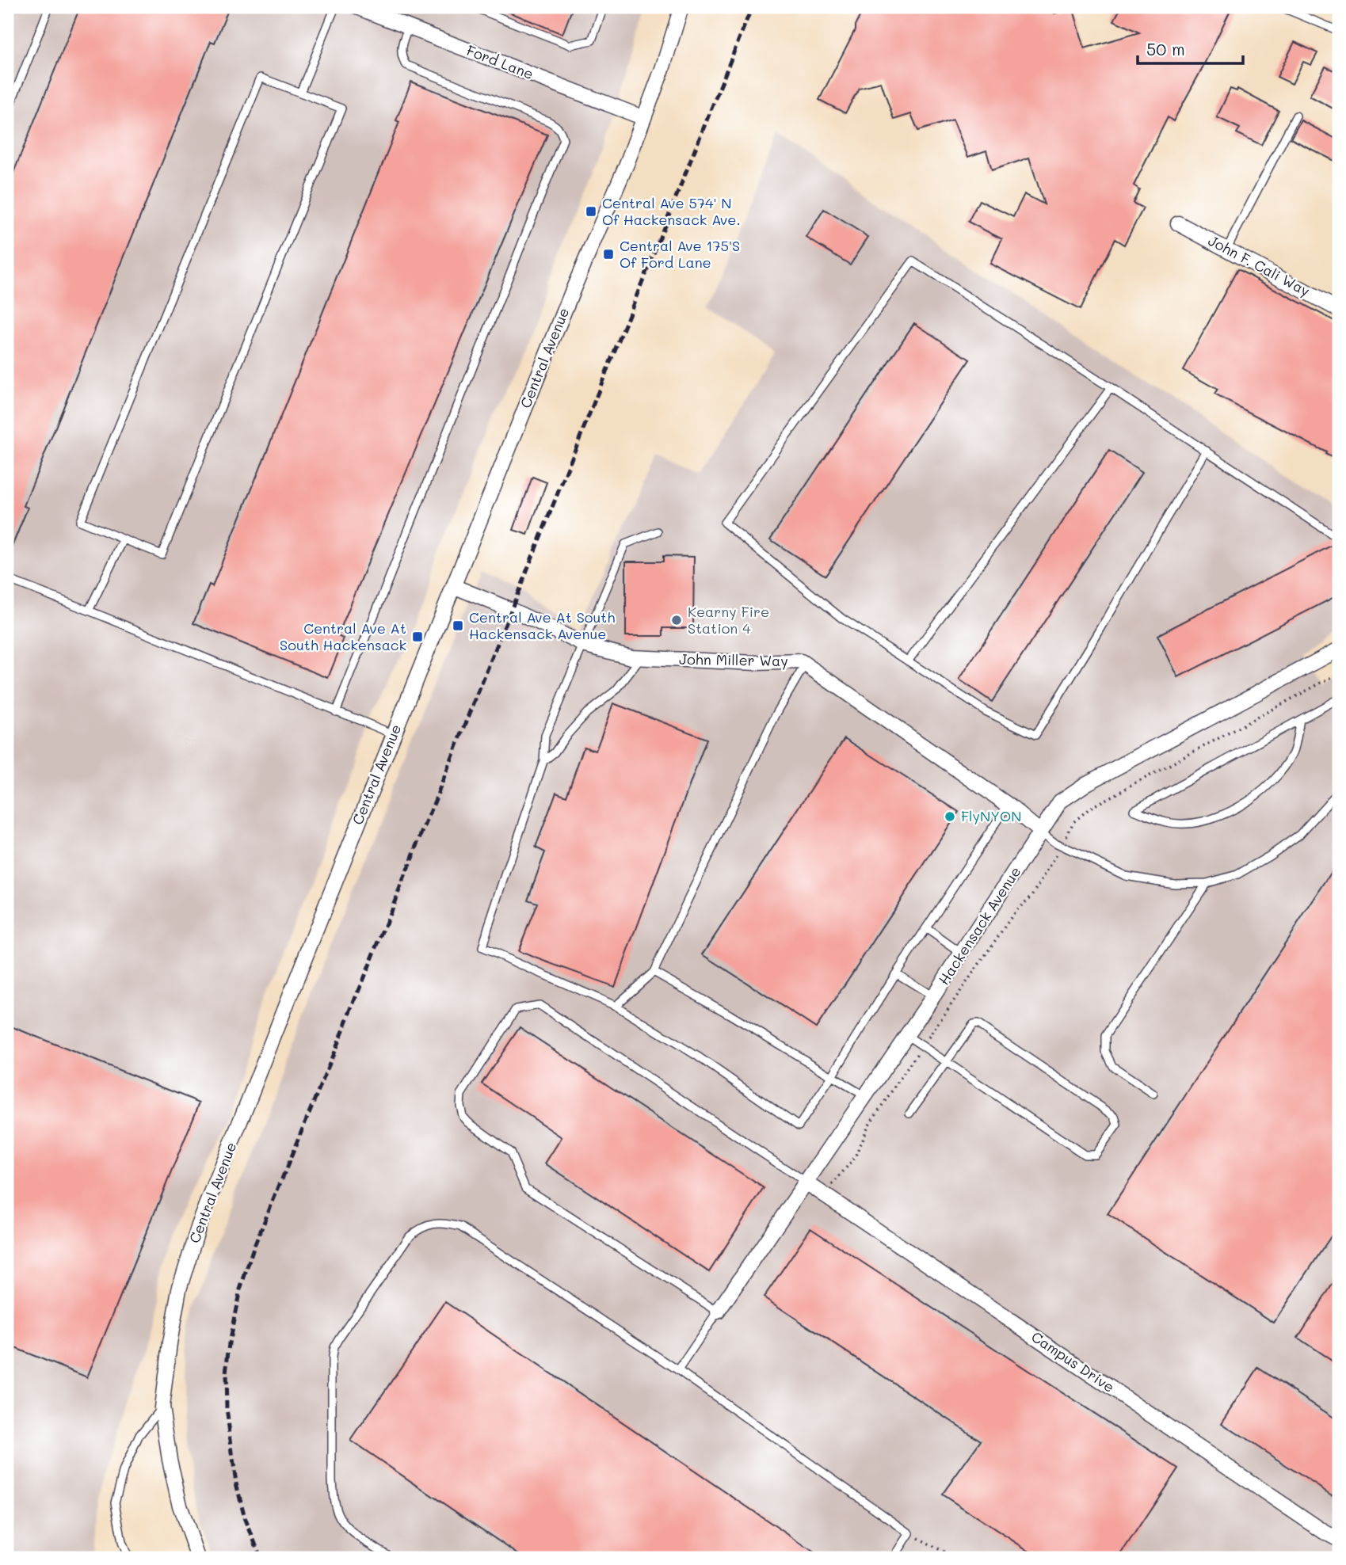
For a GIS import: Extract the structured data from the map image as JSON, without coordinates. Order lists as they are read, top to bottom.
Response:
{
  "streets": {
    "street": [
      "Ford Lane",
      "John F. Cali Way",
      "Central Avenue",
      "John Miller Way",
      "Hackensack Avenue",
      "Campus Drive"
    ]
  },
  "crossings": [
    ["Ford Lane", "Central Avenue"],
    ["Central Avenue", "John Miller Way"],
    ["John Miller Way", "Hackensack Avenue"],
    ["Hackensack Avenue", "Campus Drive"]
  ],
  "places": {
    "transit": [
      "Central Ave 574' N Of Hackensack Ave.",
      "Central Ave 175'S Of Ford Lane",
      "Central Ave At South Hackensack Avenue",
      "Central Ave At South Hackensack"
    ],
    "other": ["Kearny Fire Station 4", "FlyNYON"]
  },
  "scale_bar": "50 m"
}
